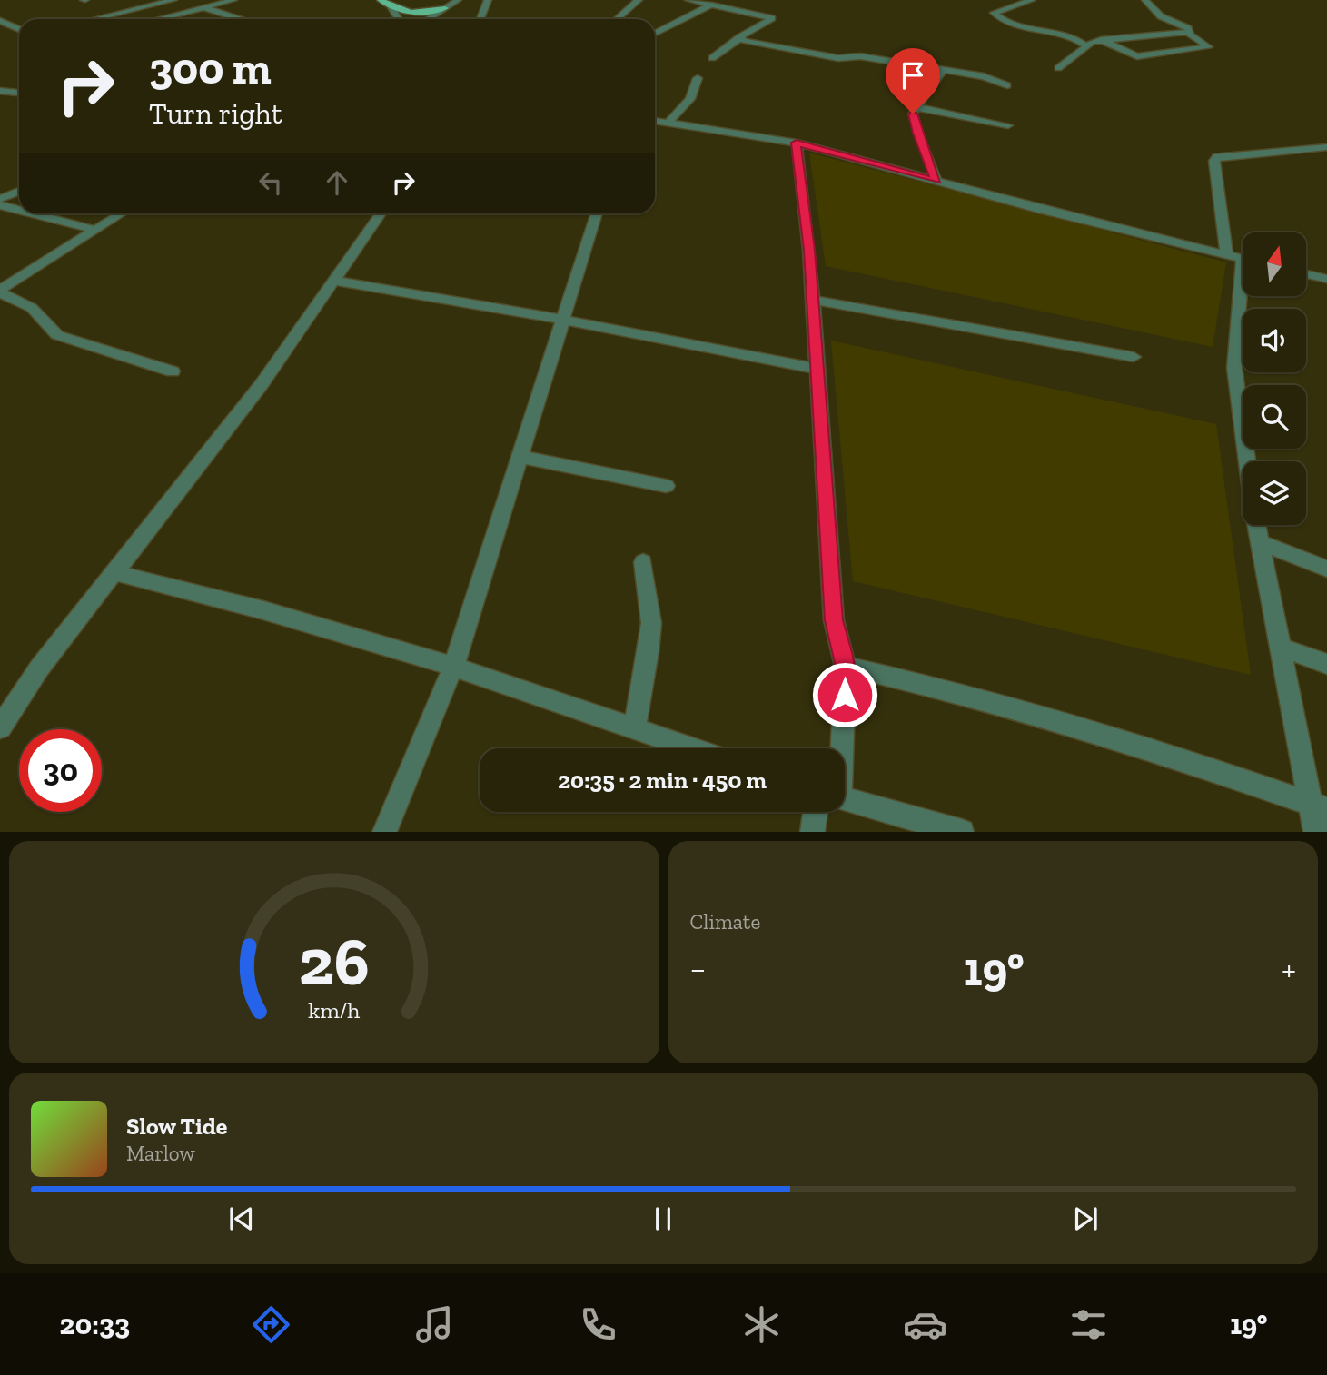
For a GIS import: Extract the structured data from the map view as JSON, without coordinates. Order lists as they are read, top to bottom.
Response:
{
  "north": "top",
  "page": {
    "turn": ["300 m", "Turn right"],
    "limit": "30",
    "trip": "20:35 · 2 min · 450 m",
    "tile": "Climate",
    "heat": ["−", "19°", "+"],
    "song": ["Slow Tide", "Marlow"],
    "tabs": ["20:33", "19°"],
    "gauge": ["26", "km/h"]
  }
}
